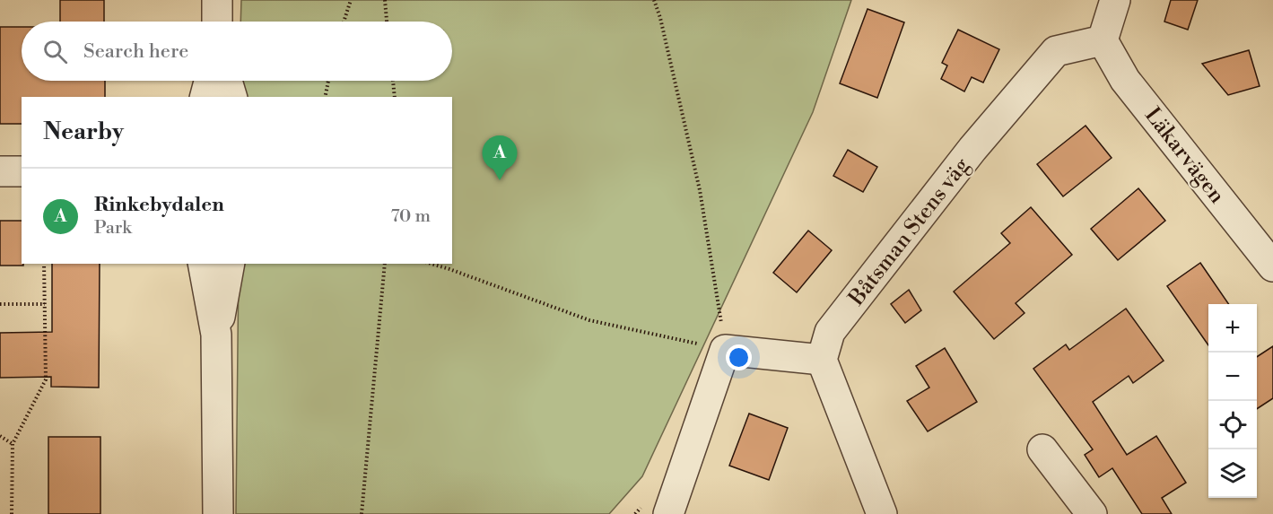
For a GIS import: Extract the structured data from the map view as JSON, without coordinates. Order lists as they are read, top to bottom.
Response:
{
  "streets": {
    "street": ["Läkarvägen", "Båtsman Stens väg"]
  },
  "crossings": [
    ["Läkarvägen", "Båtsman Stens väg"]
  ],
  "page": {
    "search": "Search here",
    "heading": "Nearby",
    "pins": "A",
    "list": [
      {
        "mark": "A",
        "name": "Rinkebydalen",
        "note": "Park",
        "value": "70 m"
      }
    ],
    "map_buttons": ["+", "−"]
  }
}
